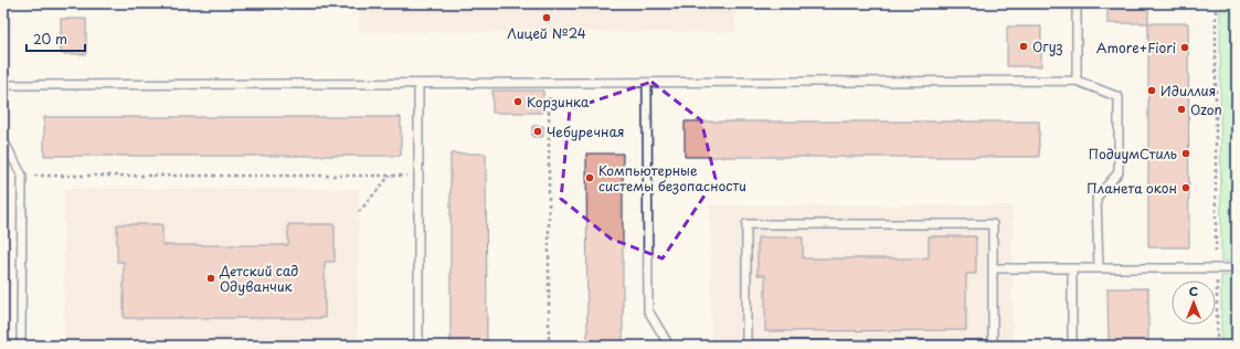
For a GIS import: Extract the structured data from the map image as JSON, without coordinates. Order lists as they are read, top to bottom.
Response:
{
  "places": [
    "Лицей №24",
    "Огуз",
    "Amore+Fiori",
    "Идиллия",
    "Корзинка",
    "Ozon",
    "Чебуречная",
    "ПодиумСтиль",
    "Компьютерные системы безопасности",
    "Планета окон",
    "Детский сад Одуванчик"
  ],
  "scale_bar": "20 m",
  "north": "top"
}
